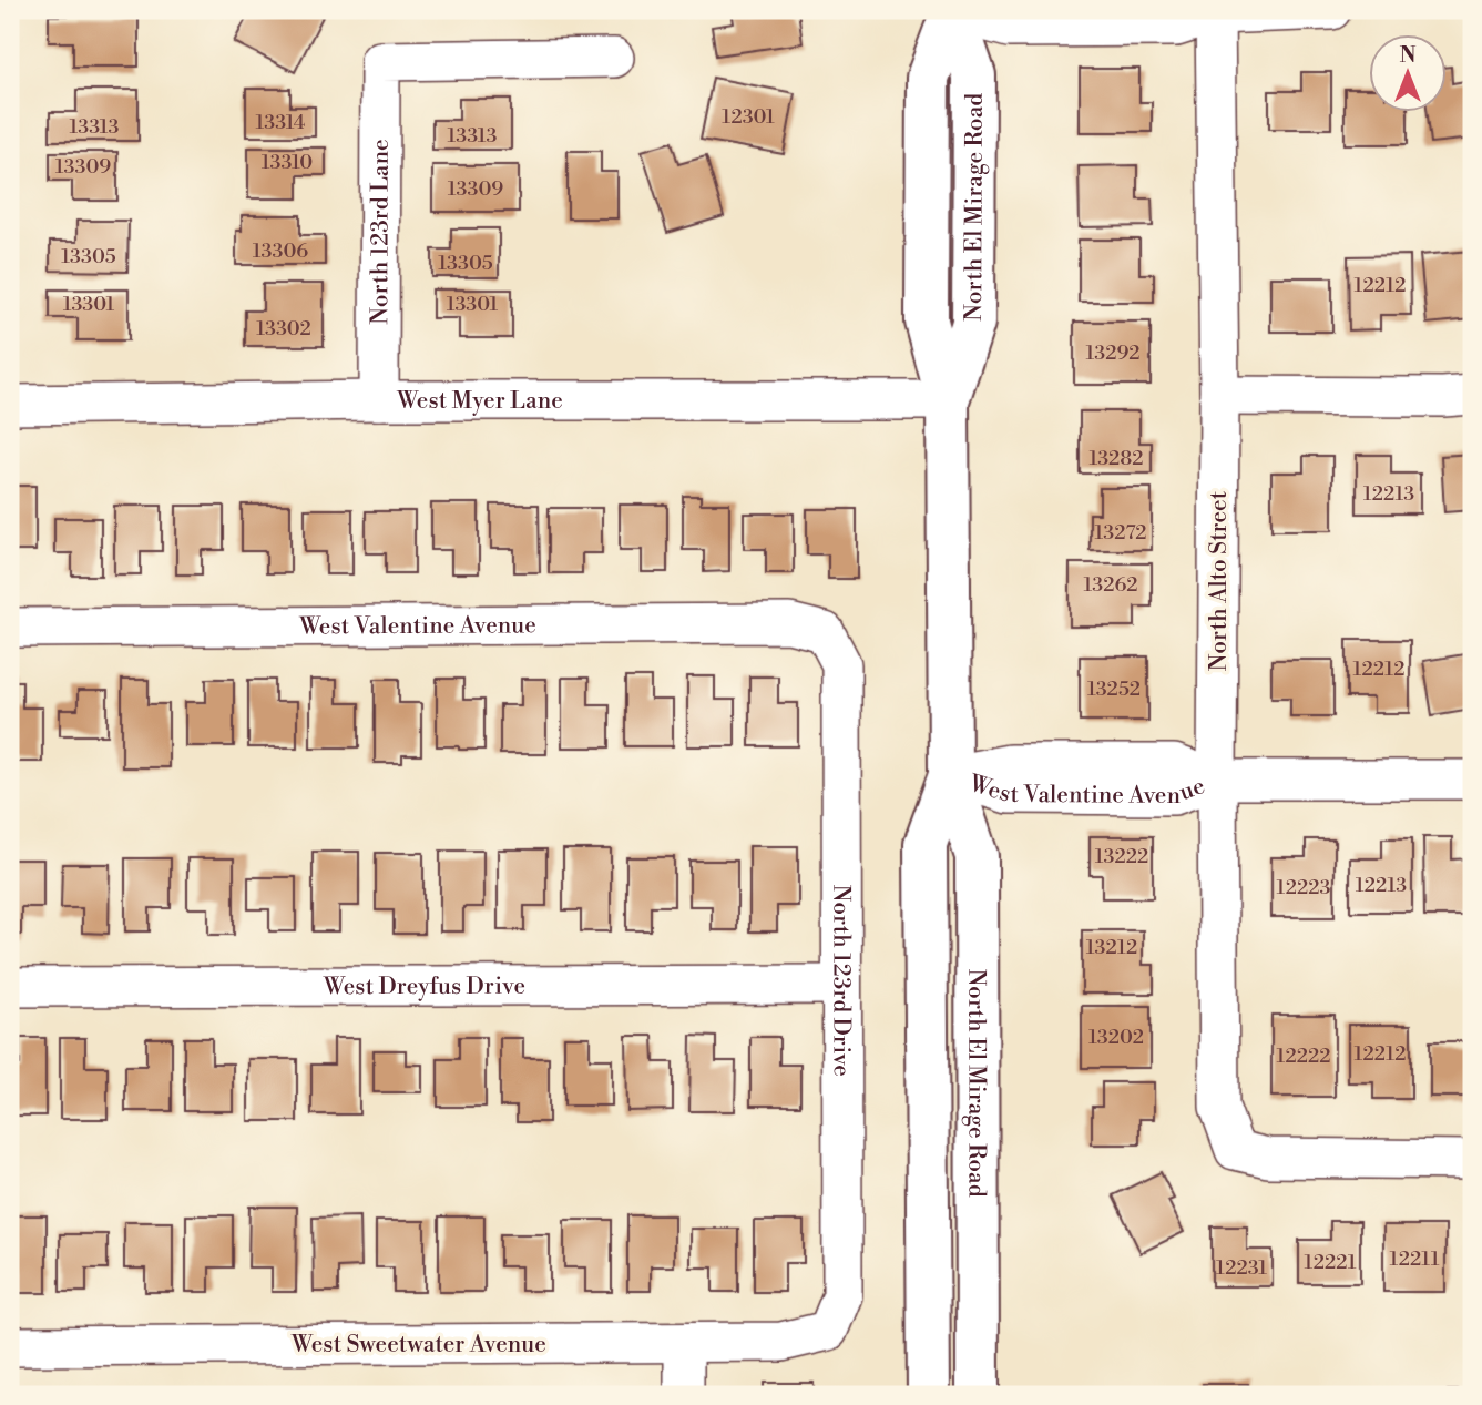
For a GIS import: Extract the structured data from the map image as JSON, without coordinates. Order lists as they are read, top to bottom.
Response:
{
  "streets": {
    "main road": ["North El Mirage Road"],
    "street": [
      "North 123rd Lane",
      "West Myer Lane",
      "North Alto Street",
      "West Valentine Avenue",
      "North 123rd Drive",
      "West Dreyfus Drive",
      "West Sweetwater Avenue"
    ]
  },
  "crossings": [
    ["North El Mirage Road", "West Myer Lane"],
    ["North El Mirage Road", "West Valentine Avenue"],
    ["North 123rd Lane", "West Myer Lane"],
    ["North Alto Street", "West Valentine Avenue"],
    ["West Valentine Avenue", "North 123rd Drive"],
    ["North 123rd Drive", "West Dreyfus Drive"],
    ["North 123rd Drive", "West Sweetwater Avenue"]
  ],
  "house_numbers": [
    "12301",
    "13314",
    "13313",
    "13313",
    "13310",
    "13309",
    "13309",
    "13306",
    "13305",
    "13305",
    "12212",
    "13301",
    "13301",
    "13302",
    "13292",
    "13282",
    "12213",
    "13272",
    "13262",
    "12212",
    "13252",
    "13222",
    "12213",
    "12223",
    "13212",
    "13202",
    "12212",
    "12222",
    "12211",
    "12221",
    "12231"
  ],
  "north": "top"
}
